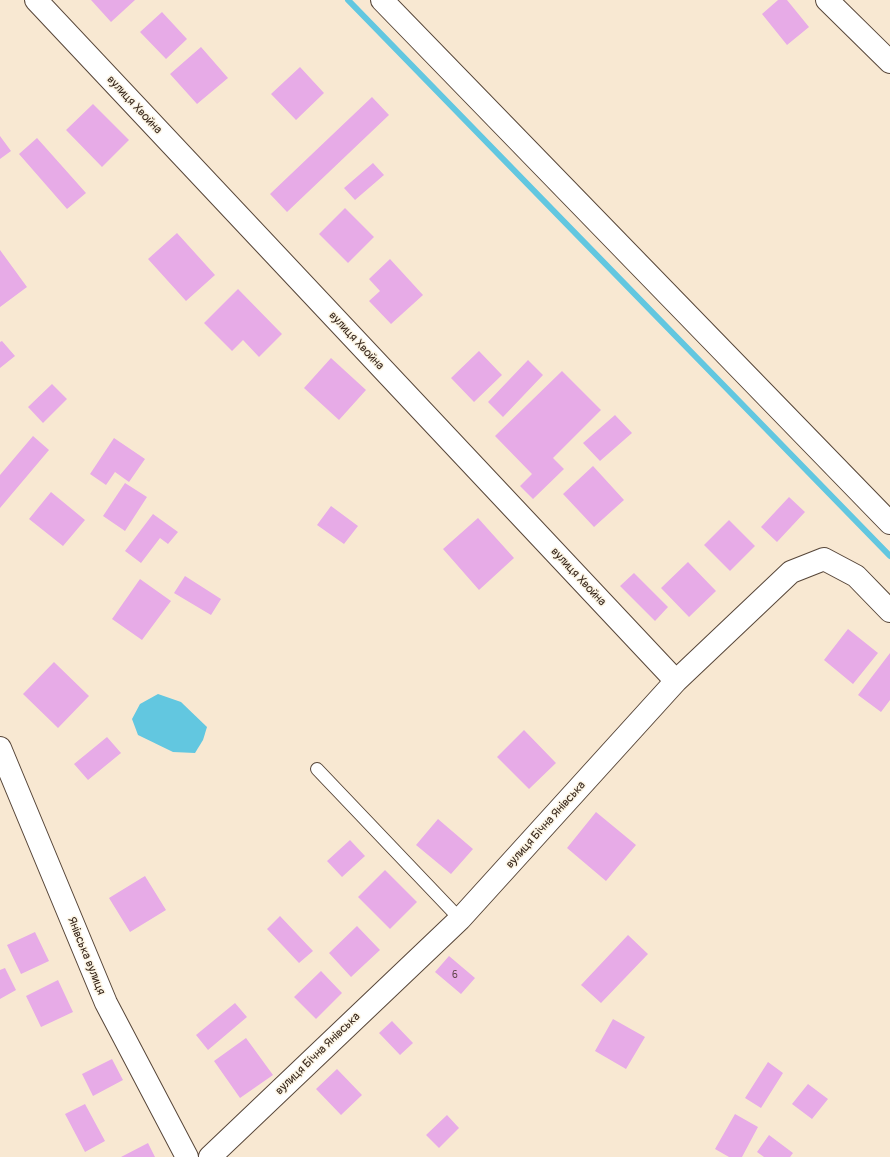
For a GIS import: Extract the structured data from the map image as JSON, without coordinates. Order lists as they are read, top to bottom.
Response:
{
  "streets": {
    "street": ["вулиця Хвойна", "вулиця Бічна Янівська", "Янівська вулиця"]
  },
  "crossings": [
    ["вулиця Хвойна", "вулиця Бічна Янівська"]
  ],
  "house_numbers": ["6"]
}
